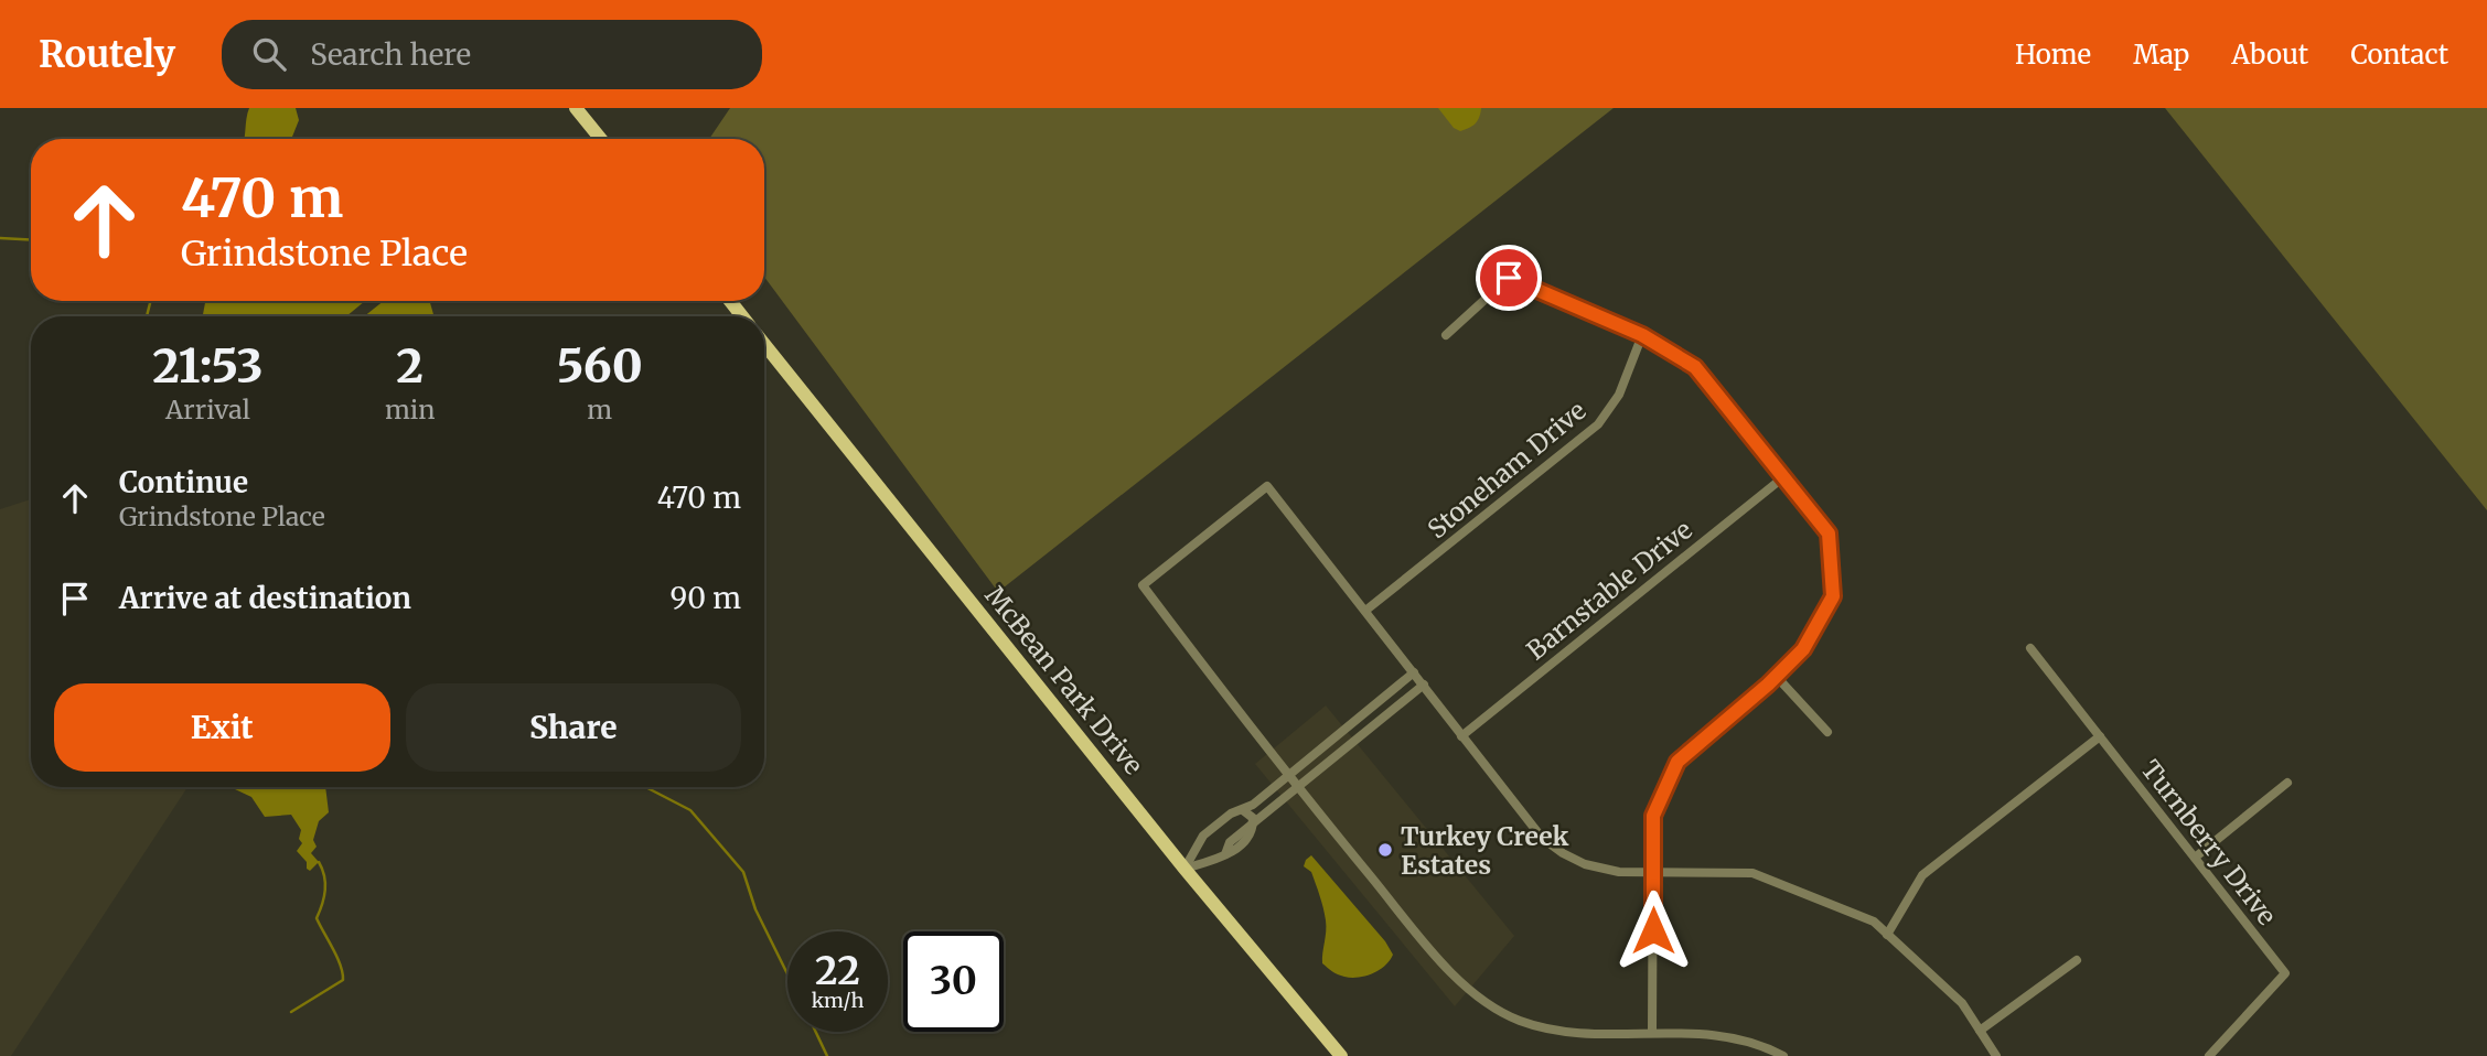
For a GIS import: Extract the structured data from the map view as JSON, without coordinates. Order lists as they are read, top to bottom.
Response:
{
  "streets": {
    "main road": ["McBean Park Drive"],
    "street": ["Stoneham Drive", "Barnstable Drive", "Turnberry Drive"]
  },
  "places": ["Turkey Creek Estates"],
  "page": {
    "header": "Routely",
    "search": "Search here",
    "nav": [
      "Home",
      "Map",
      "About",
      "Contact"
    ],
    "turn": ["470 m", "Grindstone Place"],
    "eta": [
      "21:53",
      "Arrival",
      "2",
      "min",
      "560",
      "m"
    ],
    "list": [
      {
        "name": "Continue",
        "note": "Grindstone Place",
        "value": "470 m"
      },
      {
        "name": "Arrive at destination",
        "value": "90 m"
      }
    ],
    "buttons": ["Exit", "Share"],
    "speed": "22 km/h",
    "limit": "30"
  }
}
